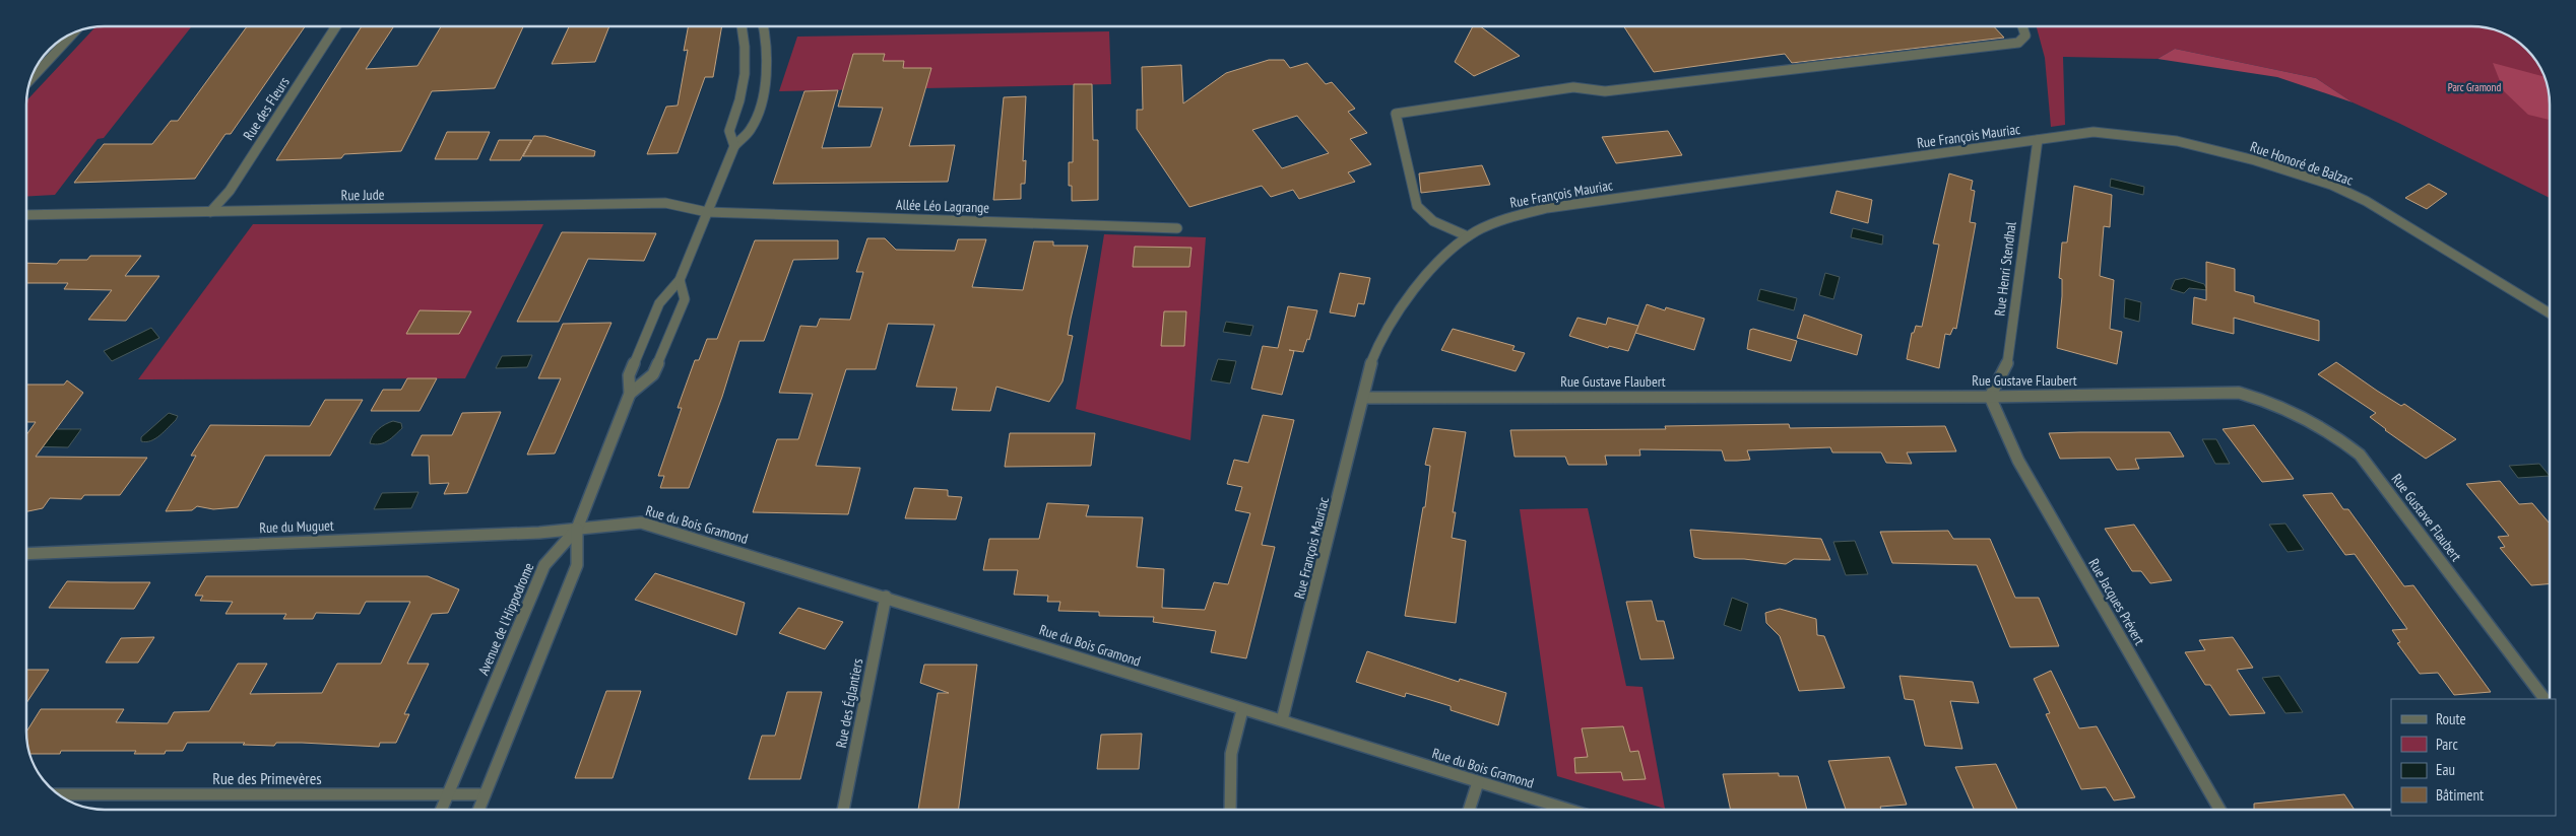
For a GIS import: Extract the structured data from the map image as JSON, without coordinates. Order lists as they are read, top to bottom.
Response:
{
  "streets": {
    "street": [
      "Rue des Fleurs",
      "Rue François Mauriac",
      "Rue Honoré de Balzac",
      "Rue Jude",
      "Allée Léo Lagrange",
      "Rue Henri Stendhal",
      "Rue Gustave Flaubert",
      "Rue du Bois Gramond",
      "Rue du Muguet",
      "Rue Jacques Prévert",
      "Avenue de l'Hippodrome",
      "Rue des Églantiers",
      "Rue des Primevères"
    ]
  },
  "crossings": [
    ["Rue des Fleurs", "Rue Jude"],
    ["Rue François Mauriac", "Rue Honoré de Balzac"],
    ["Rue François Mauriac", "Rue Henri Stendhal"],
    ["Rue François Mauriac", "Rue Gustave Flaubert"],
    ["Rue François Mauriac", "Rue du Bois Gramond"],
    ["Rue Honoré de Balzac", "Rue Henri Stendhal"],
    ["Rue Jude", "Allée Léo Lagrange"],
    ["Rue Henri Stendhal", "Rue Gustave Flaubert"],
    ["Rue Henri Stendhal", "Rue Jacques Prévert"],
    ["Rue Gustave Flaubert", "Rue Jacques Prévert"],
    ["Rue du Bois Gramond", "Rue du Muguet"],
    ["Rue du Bois Gramond", "Avenue de l'Hippodrome"],
    ["Rue du Bois Gramond", "Rue des Églantiers"],
    ["Rue du Muguet", "Avenue de l'Hippodrome"],
    ["Avenue de l'Hippodrome", "Rue des Primevères"]
  ],
  "parks": ["Parc Gramond"],
  "legend": [
    "Route",
    "Parc",
    "Eau",
    "Bâtiment"
  ]
}
